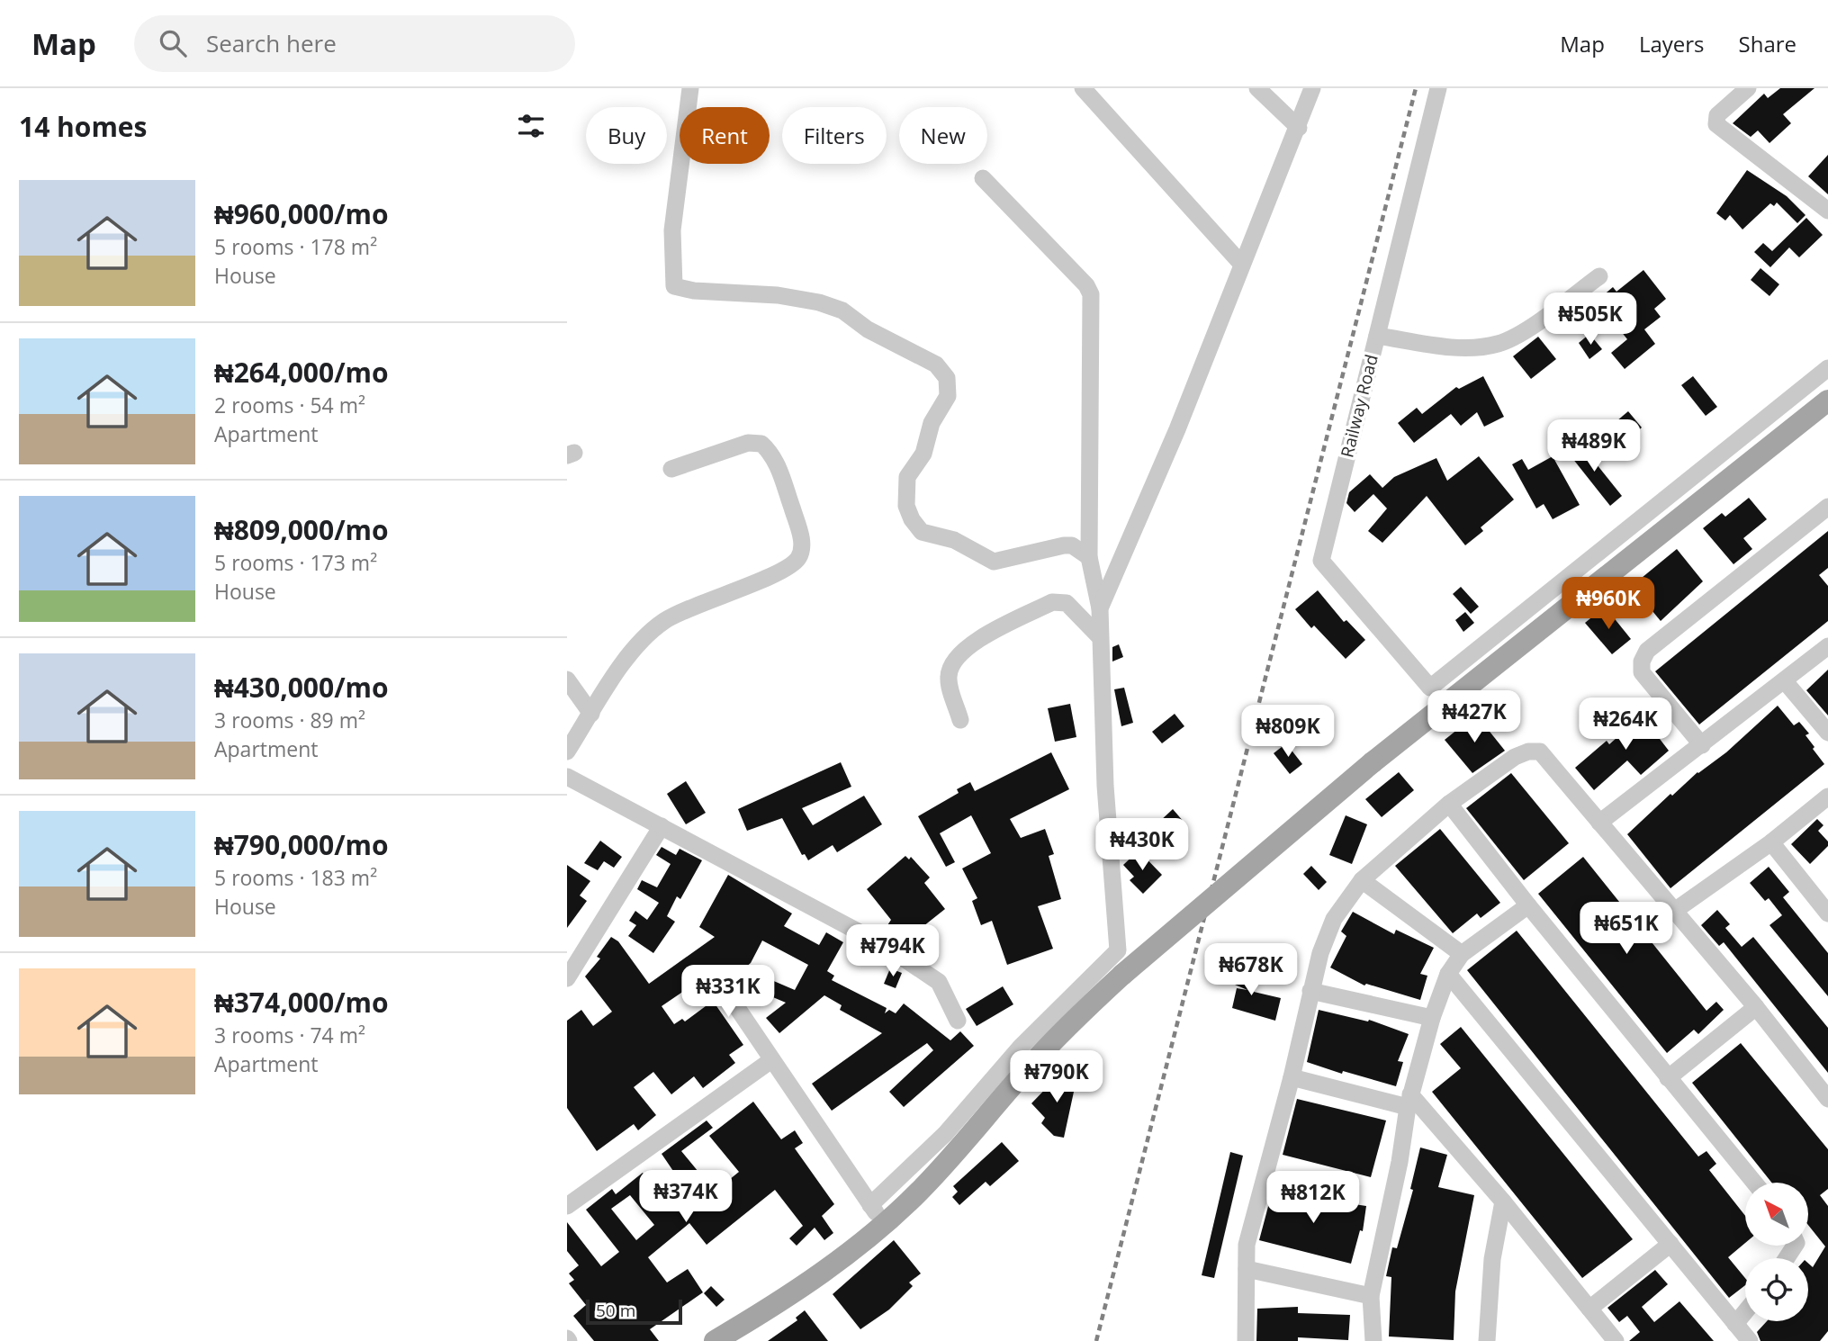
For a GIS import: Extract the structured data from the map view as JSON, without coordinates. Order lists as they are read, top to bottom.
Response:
{
  "streets": {
    "street": ["Railway Road"]
  },
  "scale_bar": "50 m",
  "north": "top left",
  "page": {
    "header": "Map",
    "search": "Search here",
    "nav": ["Map", "Layers", "Share"],
    "heading": "14 homes",
    "chip": [
      "Buy",
      "Rent",
      "Filters",
      "New"
    ],
    "list": [
      {
        "name": "₦960,000/mo",
        "note": "5 rooms · 178 m² · House"
      },
      {
        "name": "₦264,000/mo",
        "note": "2 rooms · 54 m² · Apartment"
      },
      {
        "name": "₦809,000/mo",
        "note": "5 rooms · 173 m² · House"
      },
      {
        "name": "₦430,000/mo",
        "note": "3 rooms · 89 m² · Apartment"
      },
      {
        "name": "₦790,000/mo",
        "note": "5 rooms · 183 m² · House"
      },
      {
        "name": "₦374,000/mo",
        "note": "3 rooms · 74 m² · Apartment"
      }
    ],
    "price": [
      "₦505K",
      "₦489K",
      "₦960K",
      "₦427K",
      "₦264K",
      "₦809K",
      "₦430K",
      "₦651K",
      "₦794K",
      "₦678K",
      "₦331K",
      "₦790K",
      "₦374K",
      "₦812K"
    ],
    "scale": "50 m"
  }
}
